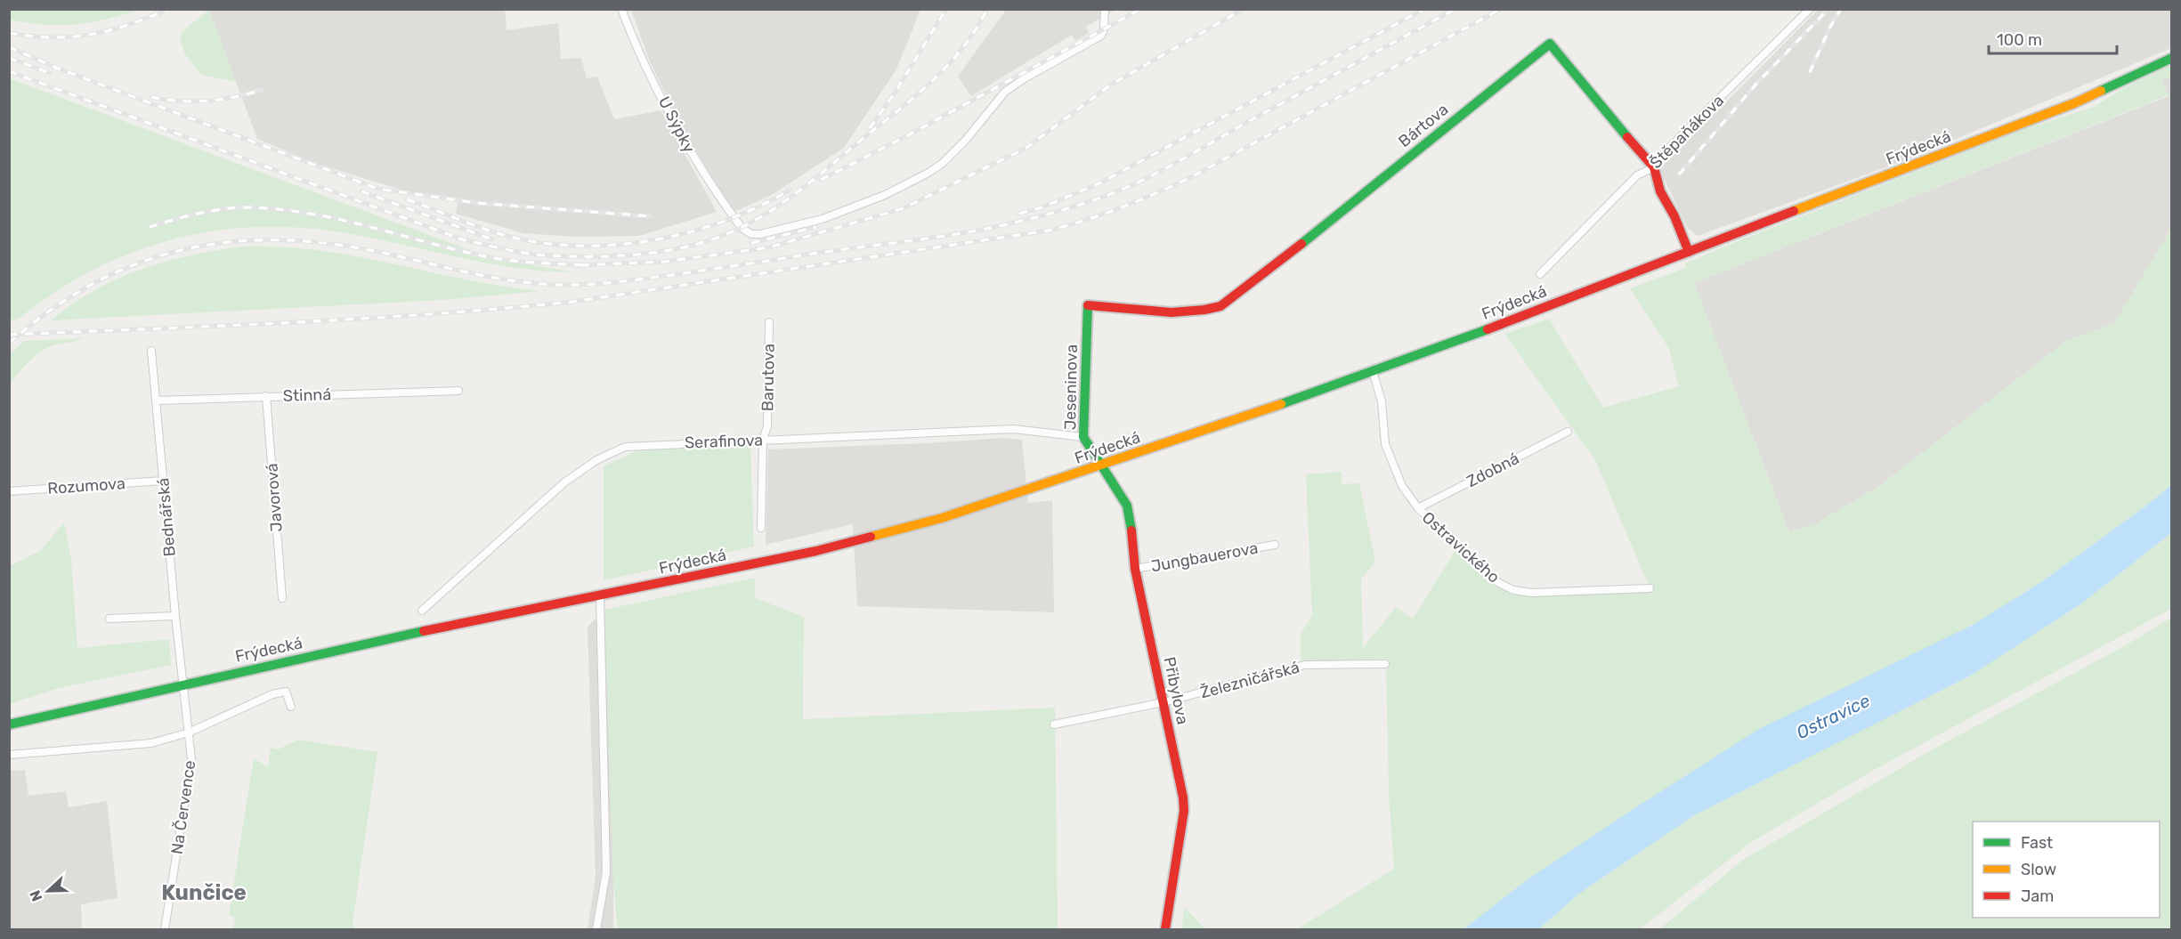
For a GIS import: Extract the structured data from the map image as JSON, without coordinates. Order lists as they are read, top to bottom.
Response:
{
  "streets": {
    "main road": [
      "Bártova",
      "Frýdecká",
      "Jeseninova",
      "Přibylova"
    ],
    "street": [
      "U Sýpky",
      "Štěpaňákova",
      "Barutova",
      "Stinná",
      "Serafinova",
      "Zdobná",
      "Rozumova",
      "Javorová",
      "Bednářská",
      "Ostravického",
      "Jungbauerova",
      "Železničářská",
      "Na Července"
    ]
  },
  "crossings": [
    ["Bártova", "Štěpaňákova"],
    ["Bártova", "Frýdecká"],
    ["Bártova", "Jeseninova"],
    ["Frýdecká", "Jeseninova"],
    ["Frýdecká", "Bednářská"],
    ["Frýdecká", "Ostravického"],
    ["Frýdecká", "Přibylova"],
    ["Frýdecká", "Na Července"],
    ["Barutova", "Serafinova"],
    ["Jeseninova", "Serafinova"],
    ["Jeseninova", "Přibylova"],
    ["Stinná", "Javorová"],
    ["Stinná", "Bednářská"],
    ["Zdobná", "Ostravického"],
    ["Rozumova", "Bednářská"],
    ["Bednářská", "Na Července"],
    ["Jungbauerova", "Přibylova"],
    ["Železničářská", "Přibylova"]
  ],
  "districts": ["Kunčice"],
  "water": ["Ostravice"],
  "legend": ["Fast", "Slow", "Jam"],
  "scale_bar": "100 m",
  "north": "left"
}
